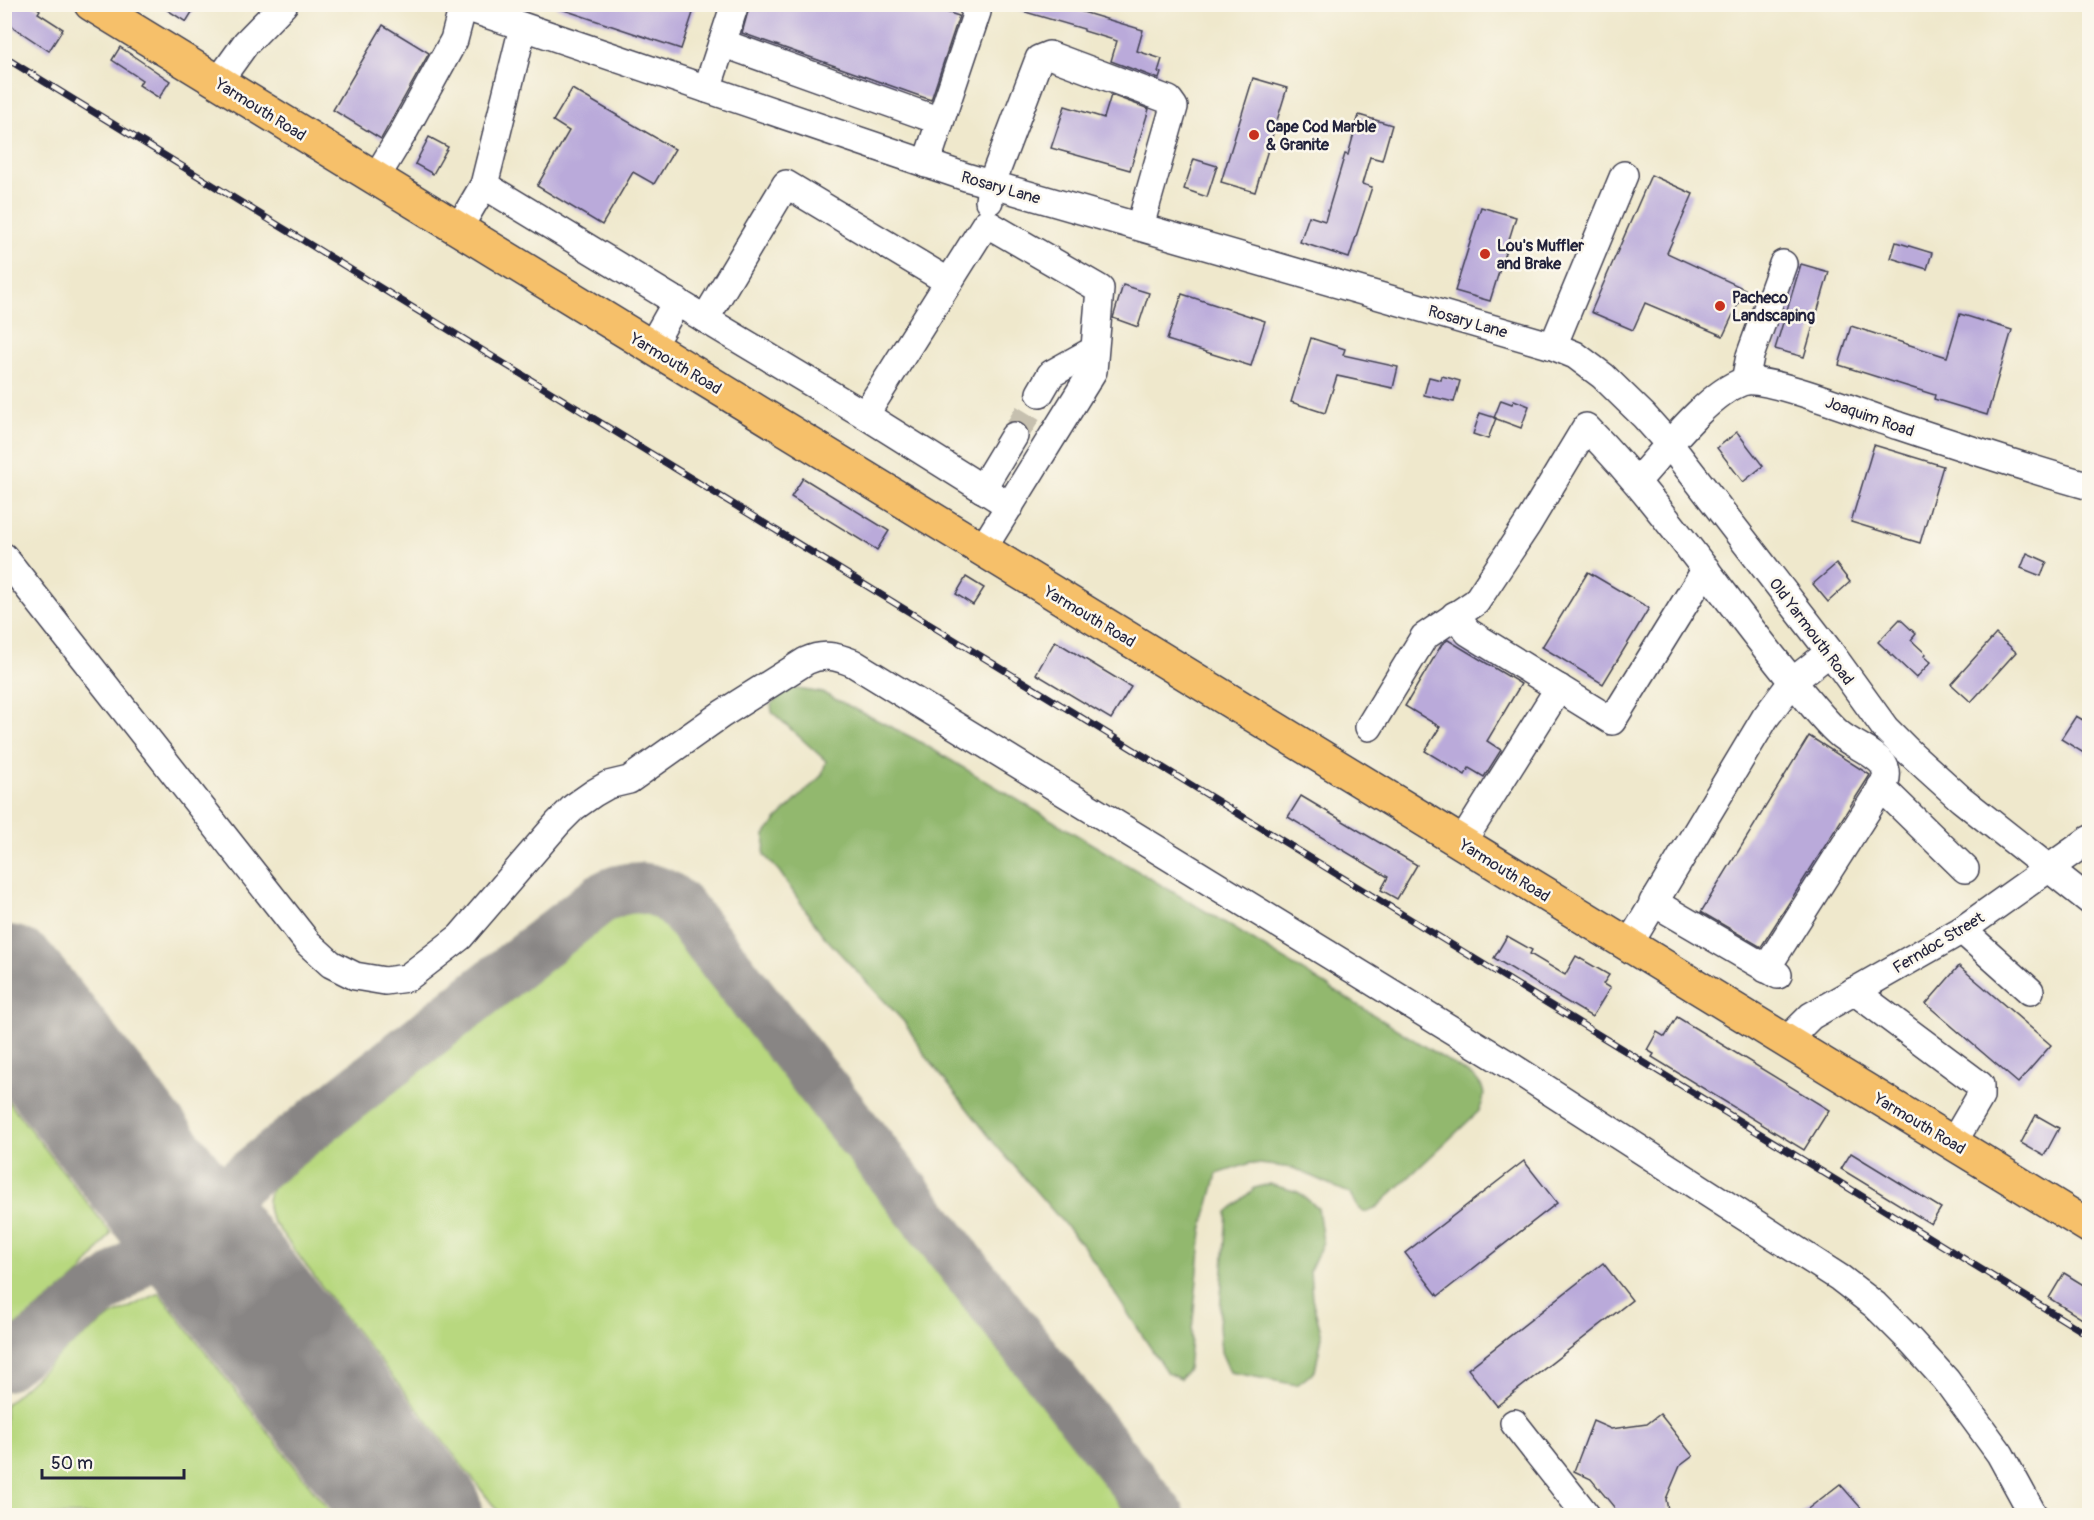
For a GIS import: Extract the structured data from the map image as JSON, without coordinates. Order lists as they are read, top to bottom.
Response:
{
  "streets": {
    "main road": ["Yarmouth Road"],
    "street": [
      "Rosary Lane",
      "Joaquim Road",
      "Old Yarmouth Road",
      "Ferndoc Street"
    ]
  },
  "crossings": [
    ["Yarmouth Road", "Ferndoc Street"],
    ["Rosary Lane", "Old Yarmouth Road"],
    ["Old Yarmouth Road", "Ferndoc Street"]
  ],
  "places": ["Cape Cod Marble & Granite", "Lou's Muffler and Brake", "Pacheco Landscaping"],
  "scale_bar": "50 m"
}
